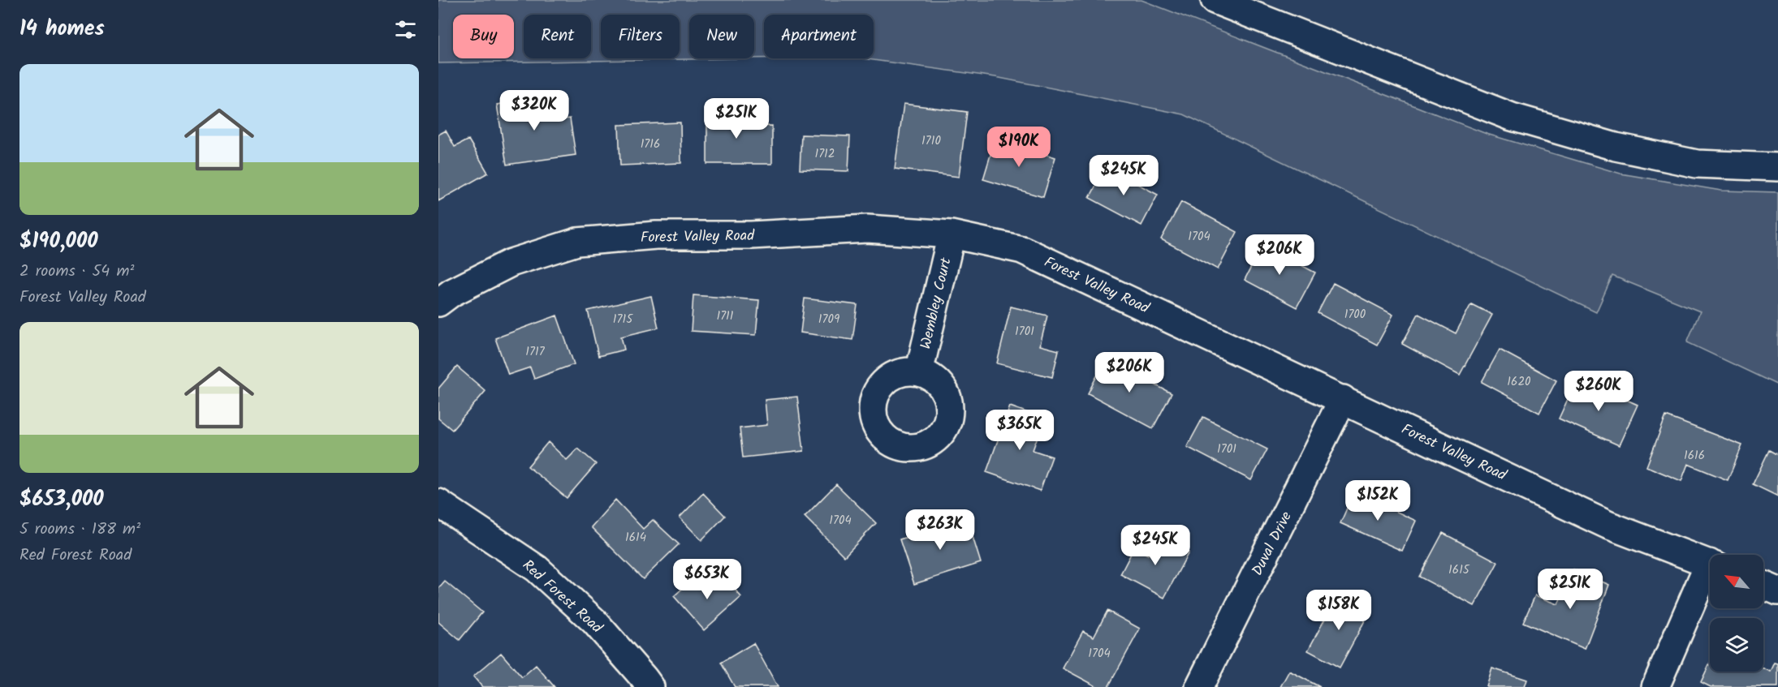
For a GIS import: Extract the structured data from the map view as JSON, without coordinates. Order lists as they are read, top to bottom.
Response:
{
  "streets": {
    "main road": [
      "Forest Valley Road",
      "Wembley Court",
      "Duval Drive",
      "Red Forest Road"
    ]
  },
  "crossings": [
    ["Forest Valley Road", "Wembley Court"],
    ["Forest Valley Road", "Duval Drive"]
  ],
  "house_numbers": [
    "1710",
    "1716",
    "1712",
    "1704",
    "1700",
    "1711",
    "1715",
    "1709",
    "1701",
    "1717",
    "1620",
    "1701",
    "1616",
    "1704",
    "1614",
    "1615",
    "1704"
  ],
  "north": "top left",
  "page": {
    "heading": "14 homes",
    "chip": [
      "Buy",
      "Rent",
      "Filters",
      "New",
      "Apartment"
    ],
    "list": [
      {
        "name": "$190,000",
        "note": "2 rooms · 54 m² · Forest Valley Road"
      },
      {
        "name": "$653,000",
        "note": "5 rooms · 188 m² · Red Forest Road"
      }
    ],
    "price": [
      "$320K",
      "$251K",
      "$190K",
      "$245K",
      "$206K",
      "$206K",
      "$260K",
      "$365K",
      "$152K",
      "$263K",
      "$245K",
      "$653K",
      "$251K",
      "$158K"
    ]
  }
}
